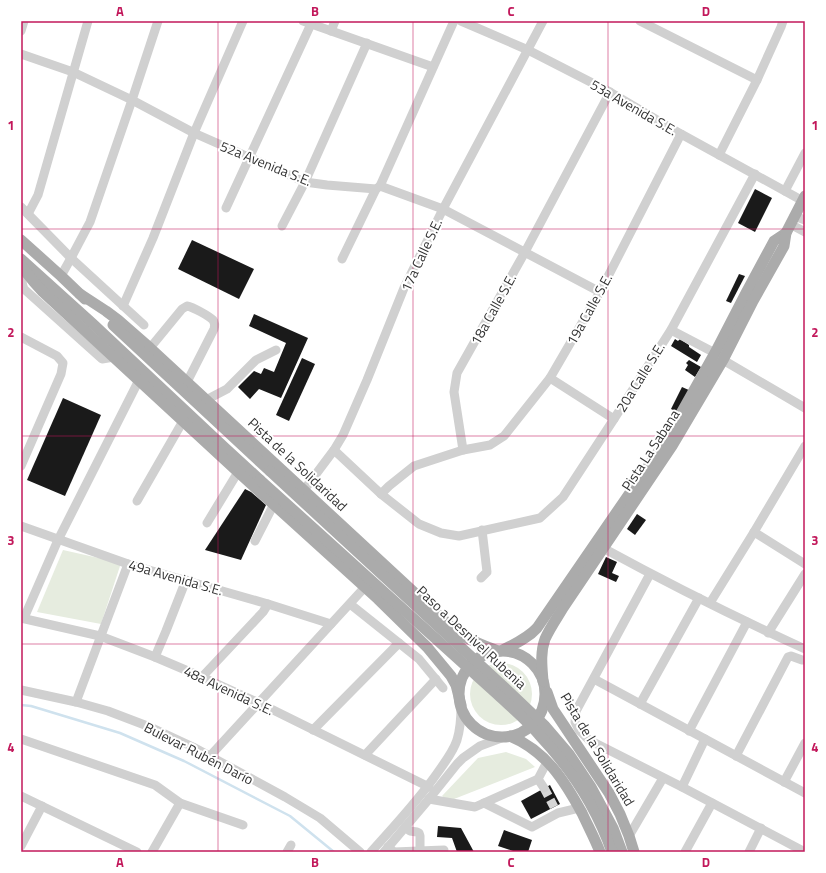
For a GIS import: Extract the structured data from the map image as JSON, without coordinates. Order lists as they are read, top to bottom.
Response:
{
  "streets": {
    "main road": ["Pista La Sabana", "Pista de la Solidaridad", "Paso a Desnivel Rubenia"],
    "street": [
      "53a Avenida S.E.",
      "52a Avenida S.E.",
      "17a Calle S.E.",
      "18a Calle S.E.",
      "19a Calle S.E.",
      "20a Calle S.E.",
      "49a Avenida S.E.",
      "48a Avenida S.E.",
      "Bulevar Rubén Darío"
    ]
  },
  "crossings": [
    ["53a Avenida S.E.", "17a Calle S.E."],
    ["53a Avenida S.E.", "18a Calle S.E."],
    ["53a Avenida S.E.", "19a Calle S.E."],
    ["53a Avenida S.E.", "20a Calle S.E."],
    ["53a Avenida S.E.", "Pista La Sabana"],
    ["52a Avenida S.E.", "17a Calle S.E."],
    ["52a Avenida S.E.", "18a Calle S.E."],
    ["52a Avenida S.E.", "19a Calle S.E."],
    ["17a Calle S.E.", "20a Calle S.E."],
    ["17a Calle S.E.", "Pista de la Solidaridad"],
    ["18a Calle S.E.", "19a Calle S.E."],
    ["Pista La Sabana", "Pista de la Solidaridad"],
    ["Pista de la Solidaridad", "Paso a Desnivel Rubenia"]
  ],
  "grid": {
    "columns": [
      "A",
      "B",
      "C",
      "D"
    ],
    "rows": [
      "1",
      "2",
      "3",
      "4"
    ]
  }
}
